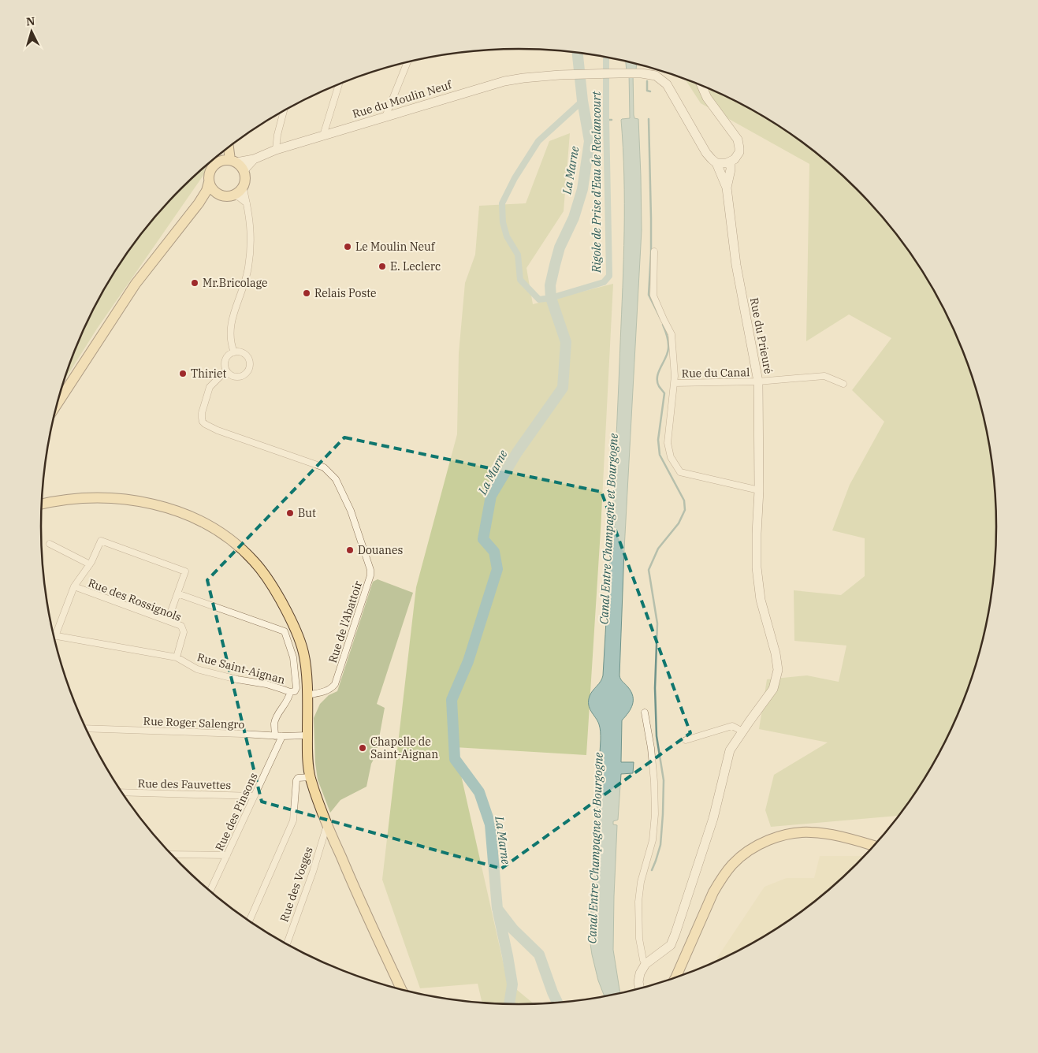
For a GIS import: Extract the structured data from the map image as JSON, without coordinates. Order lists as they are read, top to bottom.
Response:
{
  "streets": {
    "street": [
      "Rue du Moulin Neuf",
      "Rue du Prieuré",
      "Rue du Canal",
      "Rue des Rossignols",
      "Rue de l'Abattoir",
      "Rue Saint-Aignan",
      "Rue Roger Salengro",
      "Rue des Fauvettes",
      "Rue des Pinsons",
      "Rue des Vosges"
    ]
  },
  "crossings": [
    ["Rue du Moulin Neuf", "Rue du Prieuré"],
    ["Rue du Prieuré", "Rue du Canal"],
    ["Rue des Rossignols", "Rue Saint-Aignan"],
    ["Rue Saint-Aignan", "Rue Roger Salengro"],
    ["Rue Saint-Aignan", "Rue des Pinsons"],
    ["Rue Roger Salengro", "Rue des Pinsons"],
    ["Rue des Fauvettes", "Rue des Pinsons"]
  ],
  "water": ["La Marne", "Rigole de Prise d'Eau de Reclancourt", "Canal Entre Champagne et Bourgogne"],
  "places": [
    "Le Moulin Neuf",
    "E. Leclerc",
    "Mr.Bricolage",
    "Relais Poste",
    "Thiriet",
    "But",
    "Douanes",
    "Chapelle de Saint-Aignan"
  ],
  "north": "top"
}
